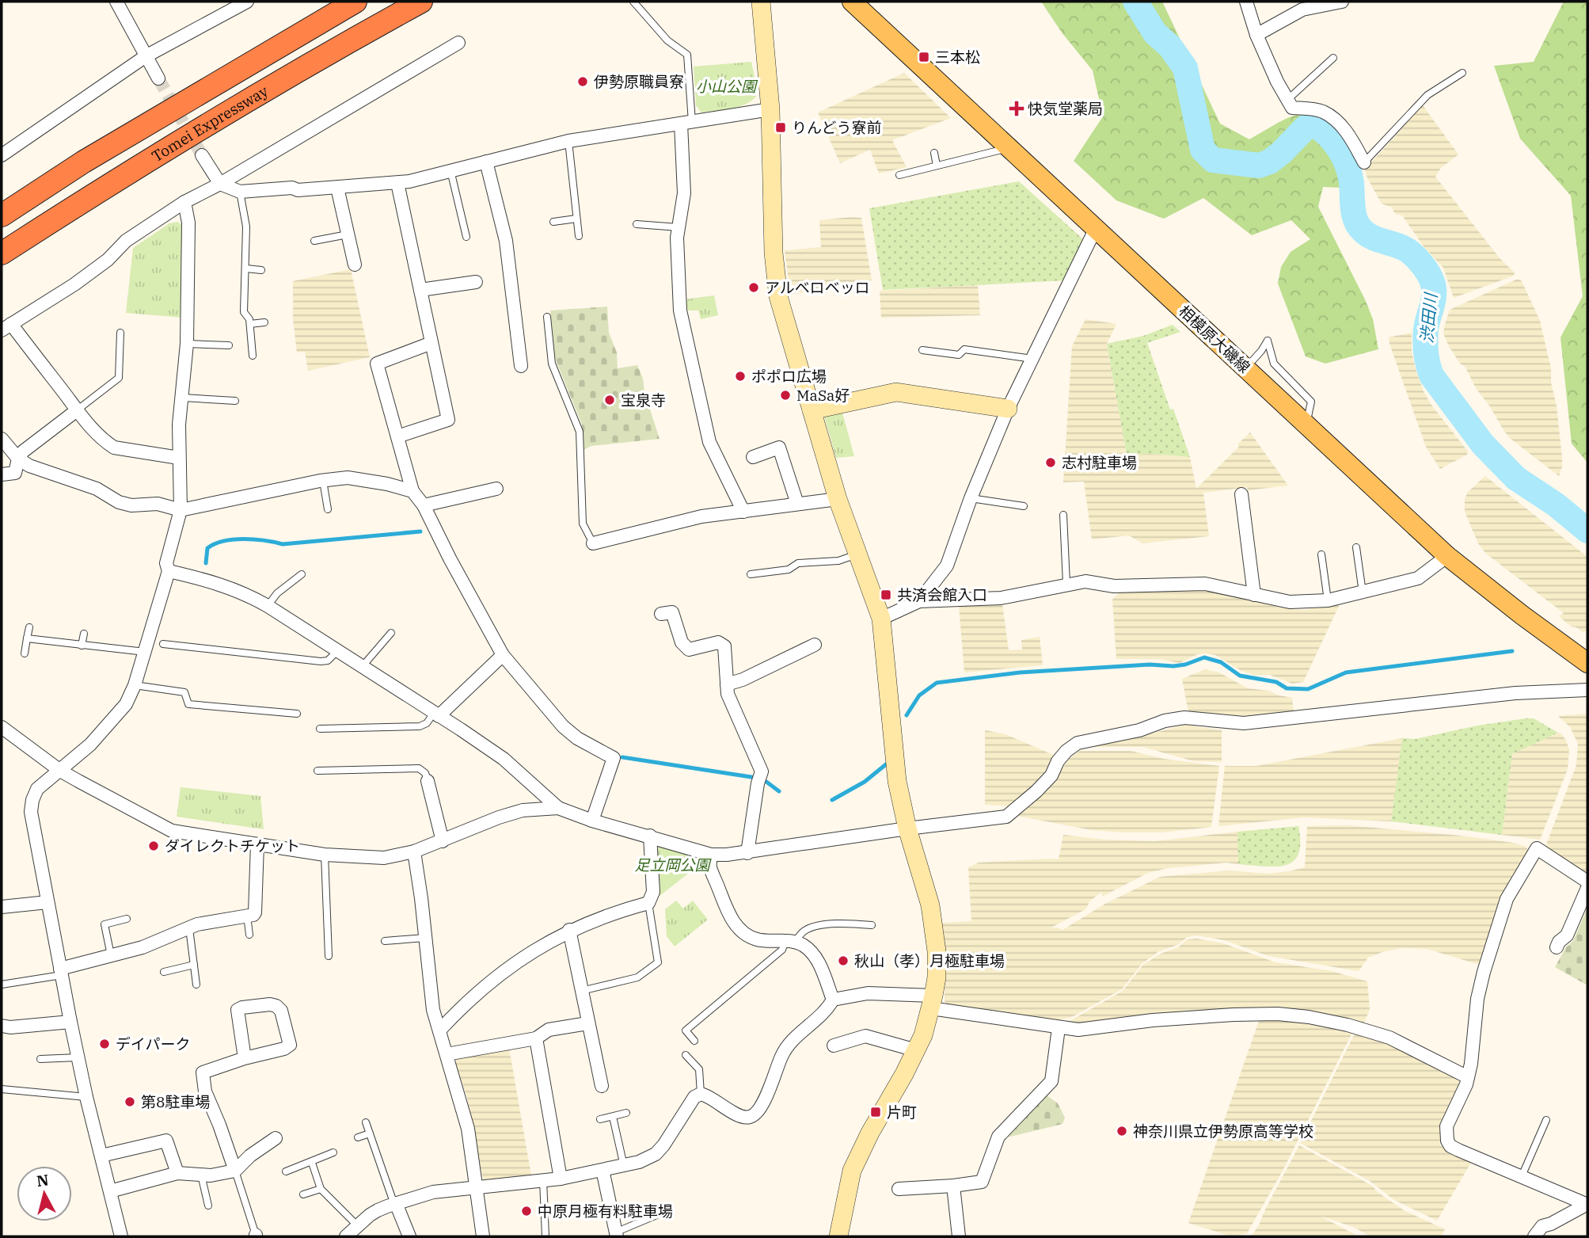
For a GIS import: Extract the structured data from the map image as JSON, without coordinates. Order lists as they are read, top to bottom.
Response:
{
  "streets": {
    "highway": ["Tomei Expressway"],
    "main road": ["相模原大磯線"]
  },
  "water": ["渋田川"],
  "parks": ["小山公園", "足立岡公園"],
  "places": {
    "transit": [
      "三本松",
      "りんどう寮前",
      "共済会館入口",
      "片町"
    ],
    "other": [
      "伊勢原職員寮",
      "アルベロベッロ",
      "ポポロ広場",
      "MaSa好",
      "宝泉寺",
      "志村駐車場",
      "ダイレクトチケット",
      "秋山（孝）月極駐車場",
      "デイパーク",
      "第8駐車場",
      "神奈川県立伊勢原高等学校",
      "中原月極有料駐車場"
    ],
    "health": ["快気堂薬局"]
  },
  "north": "top"
}
